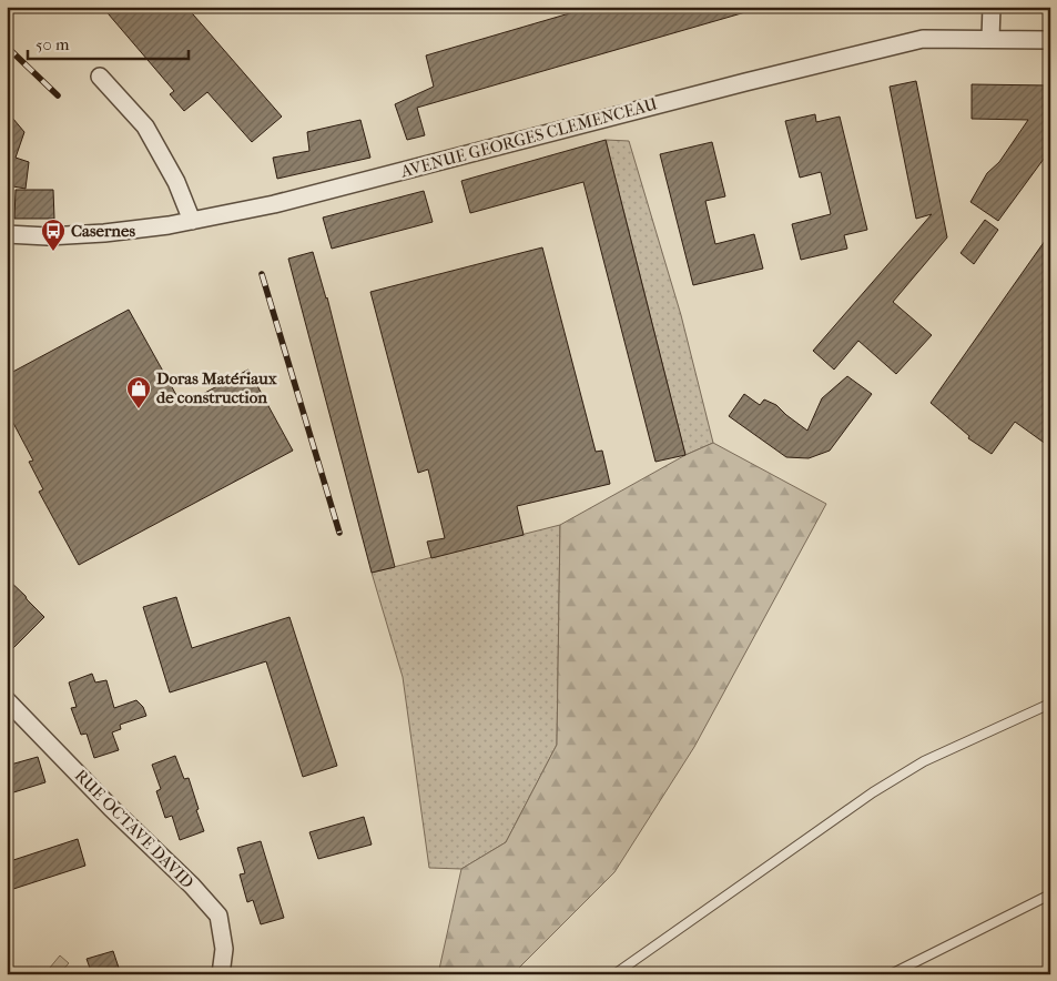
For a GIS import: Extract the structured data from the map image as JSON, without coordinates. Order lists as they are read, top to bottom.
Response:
{
  "streets": {
    "street": ["AVENUE GEORGES CLEMENCEAU", "RUE OCTAVE DAVID"]
  },
  "places": {
    "bus stop": ["Casernes"],
    "shop": ["Doras Matériaux de construction"]
  },
  "scale_bar": "50 m"
}
